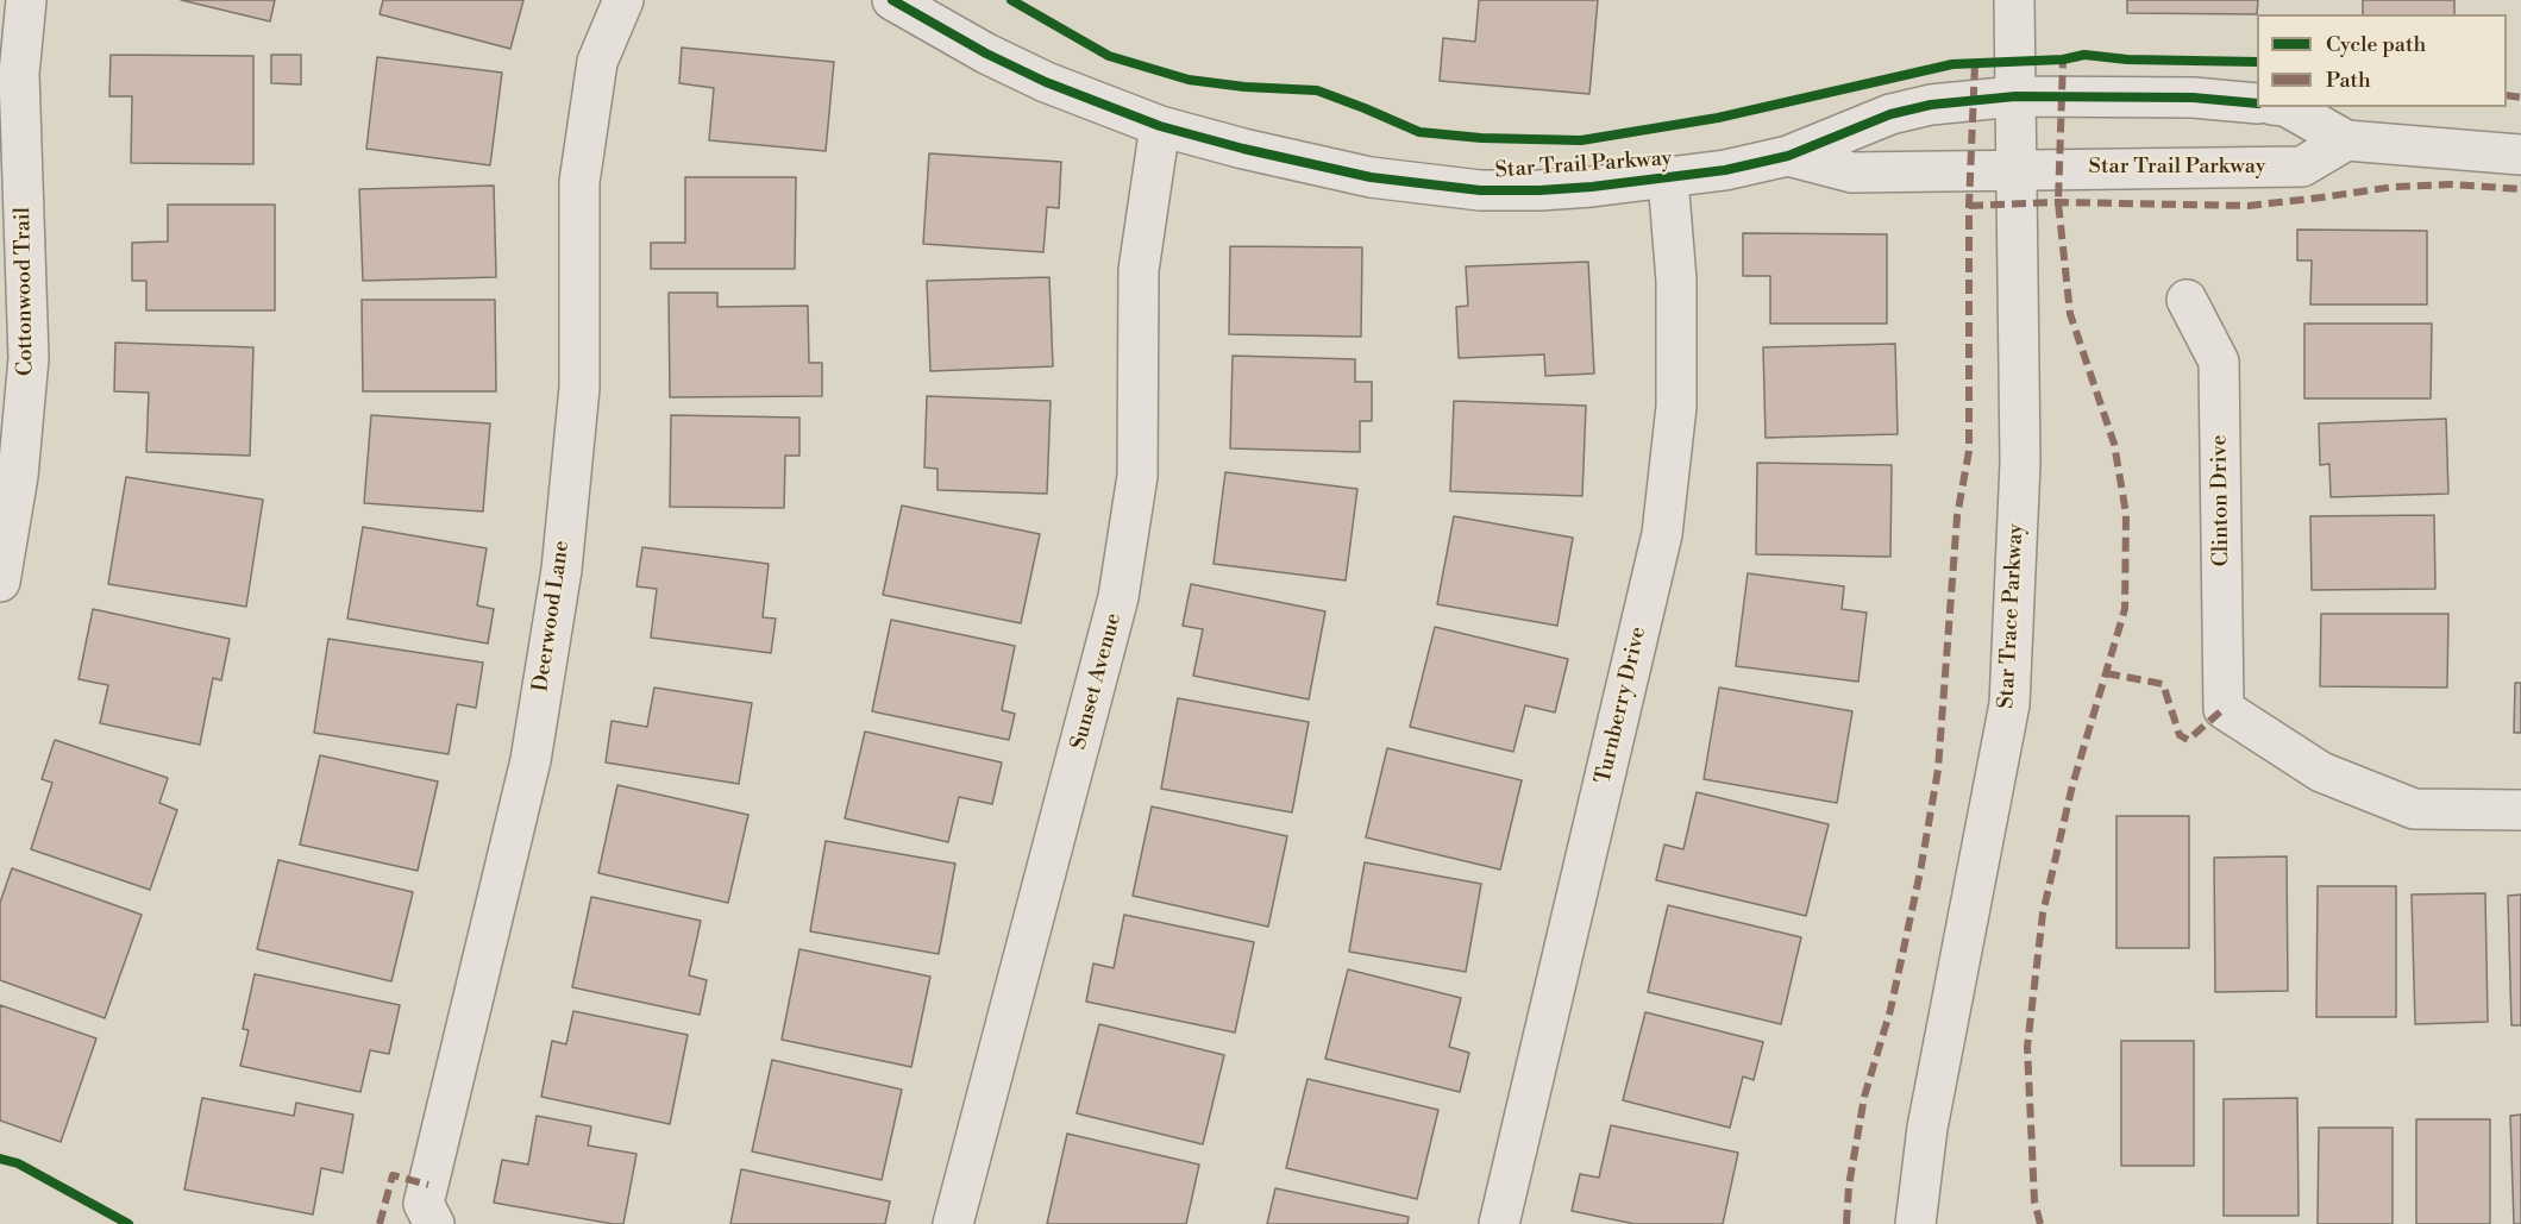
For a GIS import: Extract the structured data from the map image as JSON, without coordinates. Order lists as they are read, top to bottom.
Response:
{
  "streets": {
    "street": [
      "Star Trail Parkway",
      "Cottonwood Trail",
      "Clinton Drive",
      "Deerwood Lane",
      "Star Trace Parkway",
      "Sunset Avenue",
      "Turnberry Drive"
    ]
  },
  "crossings": [
    ["Star Trail Parkway", "Star Trace Parkway"],
    ["Star Trail Parkway", "Sunset Avenue"],
    ["Star Trail Parkway", "Turnberry Drive"]
  ],
  "legend": ["Cycle path", "Path"]
}
